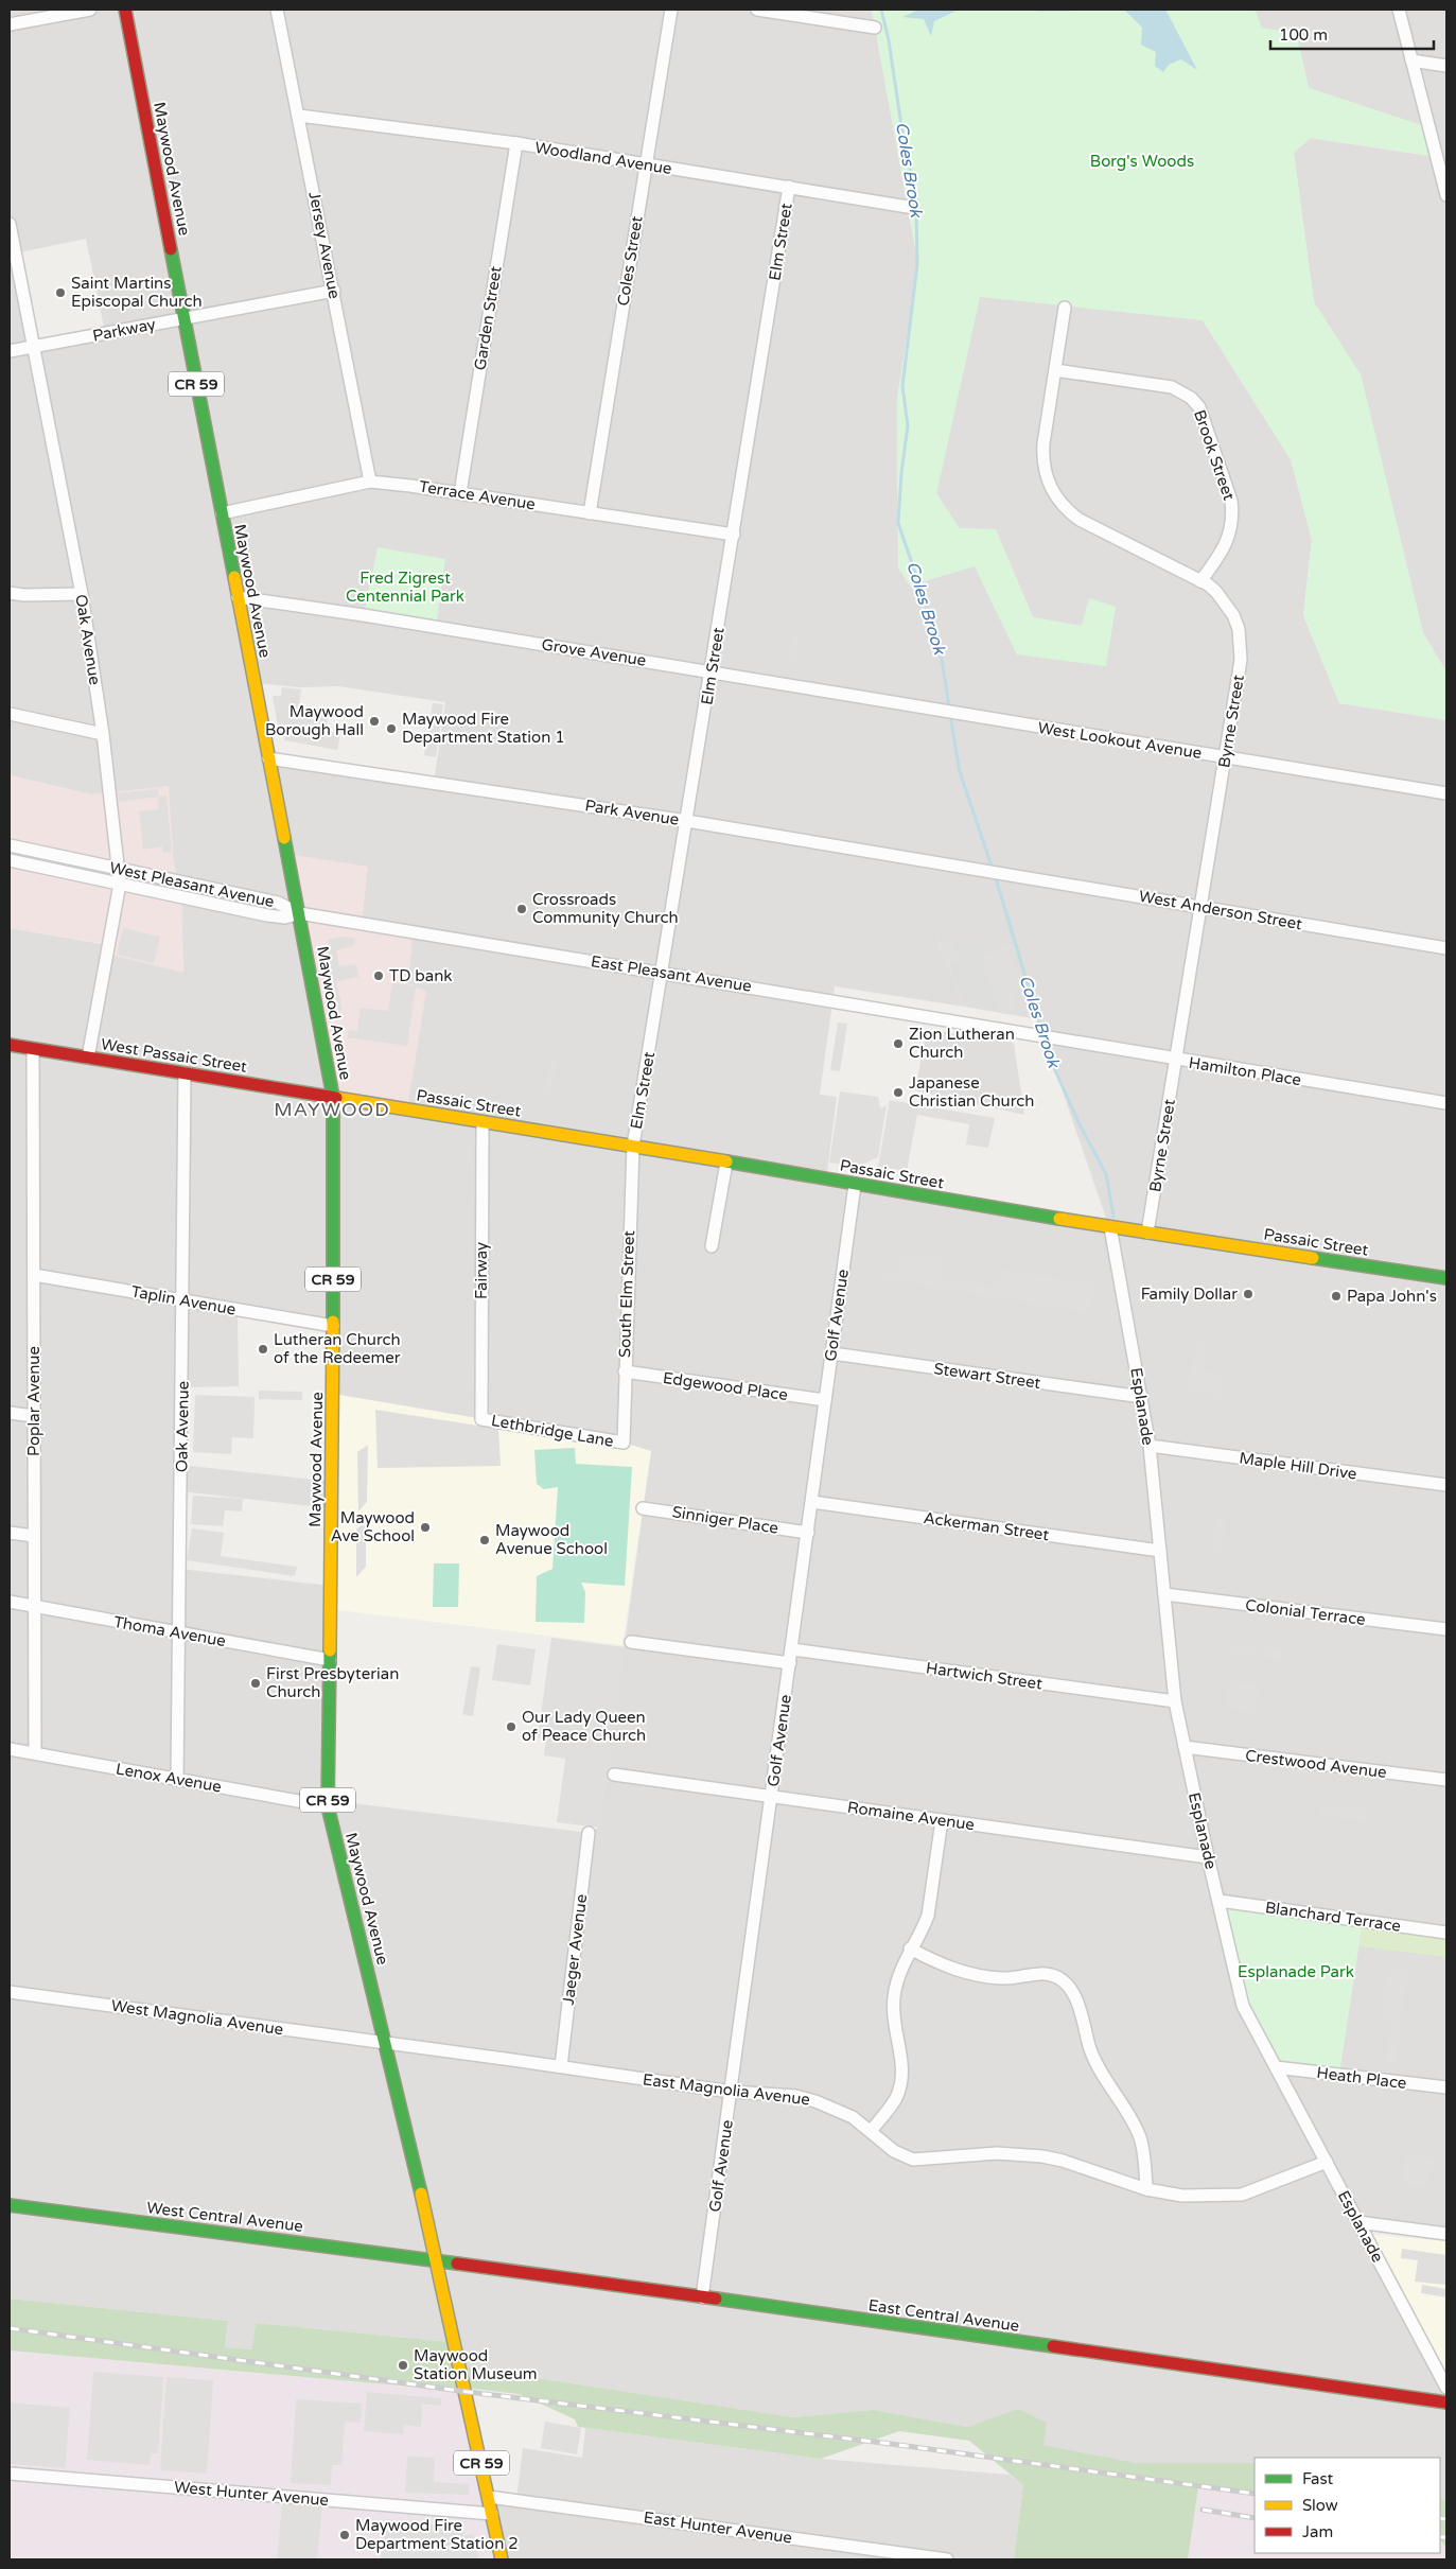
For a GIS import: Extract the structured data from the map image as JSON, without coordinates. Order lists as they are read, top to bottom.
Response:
{
  "streets": {
    "main road": [
      "Maywood Avenue",
      "CR 59",
      "West Passaic Street",
      "Passaic Street",
      "West Central Avenue",
      "East Central Avenue"
    ],
    "street": [
      "Woodland Avenue",
      "Elm Street",
      "Jersey Avenue",
      "Coles Street",
      "Garden Street",
      "Parkway",
      "Brook Street",
      "Terrace Avenue",
      "Oak Avenue",
      "Grove Avenue",
      "Byrne Street",
      "West Lookout Avenue",
      "Park Avenue",
      "West Pleasant Avenue",
      "West Anderson Street",
      "East Pleasant Avenue",
      "Hamilton Place",
      "Fairway",
      "South Elm Street",
      "Taplin Avenue",
      "Golf Avenue",
      "Stewart Street",
      "Edgewood Place",
      "Poplar Avenue",
      "Esplanade",
      "Lethbridge Lane",
      "Maple Hill Drive",
      "Sinniger Place",
      "Ackerman Street",
      "Colonial Terrace",
      "Thoma Avenue",
      "Hartwich Street",
      "Crestwood Avenue",
      "Lenox Avenue",
      "Romaine Avenue",
      "Blanchard Terrace",
      "Jaeger Avenue",
      "West Magnolia Avenue",
      "Heath Place",
      "East Magnolia Avenue",
      "West Hunter Avenue",
      "East Hunter Avenue"
    ]
  },
  "crossings": [
    ["Woodland Avenue", "Elm Street"],
    ["Woodland Avenue", "Jersey Avenue"],
    ["Woodland Avenue", "Coles Street"],
    ["Woodland Avenue", "Garden Street"],
    ["Maywood Avenue", "Parkway"],
    ["Maywood Avenue", "Terrace Avenue"],
    ["Maywood Avenue", "Grove Avenue"],
    ["Maywood Avenue", "Park Avenue"],
    ["Maywood Avenue", "West Pleasant Avenue"],
    ["Maywood Avenue", "East Pleasant Avenue"],
    ["Maywood Avenue", "West Passaic Street"],
    ["Maywood Avenue", "Passaic Street"],
    ["Maywood Avenue", "Taplin Avenue"],
    ["Maywood Avenue", "Thoma Avenue"],
    ["Maywood Avenue", "Lenox Avenue"],
    ["Maywood Avenue", "West Magnolia Avenue"],
    ["Maywood Avenue", "East Magnolia Avenue"],
    ["Maywood Avenue", "West Central Avenue"],
    ["Maywood Avenue", "East Central Avenue"],
    ["Maywood Avenue", "West Hunter Avenue"],
    ["Maywood Avenue", "East Hunter Avenue"],
    ["Elm Street", "Terrace Avenue"],
    ["Elm Street", "Grove Avenue"],
    ["Elm Street", "Park Avenue"],
    ["Elm Street", "East Pleasant Avenue"],
    ["Elm Street", "Passaic Street"],
    ["Elm Street", "South Elm Street"],
    ["Jersey Avenue", "Parkway"],
    ["Jersey Avenue", "Terrace Avenue"],
    ["Coles Street", "Terrace Avenue"],
    ["Garden Street", "Terrace Avenue"],
    ["Parkway", "Oak Avenue"],
    ["Brook Street", "Byrne Street"],
    ["Oak Avenue", "West Pleasant Avenue"],
    ["Oak Avenue", "West Passaic Street"],
    ["Oak Avenue", "Taplin Avenue"],
    ["Oak Avenue", "Thoma Avenue"],
    ["Oak Avenue", "Lenox Avenue"],
    ["Grove Avenue", "West Lookout Avenue"],
    ["Byrne Street", "West Lookout Avenue"],
    ["Byrne Street", "West Anderson Street"],
    ["Byrne Street", "Hamilton Place"],
    ["Byrne Street", "Passaic Street"],
    ["Park Avenue", "West Anderson Street"],
    ["West Pleasant Avenue", "East Pleasant Avenue"],
    ["East Pleasant Avenue", "Hamilton Place"],
    ["West Passaic Street", "Passaic Street"],
    ["West Passaic Street", "Poplar Avenue"],
    ["Passaic Street", "Fairway"],
    ["Passaic Street", "South Elm Street"],
    ["Passaic Street", "Golf Avenue"],
    ["Passaic Street", "Esplanade"],
    ["Fairway", "Lethbridge Lane"],
    ["South Elm Street", "Edgewood Place"],
    ["South Elm Street", "Lethbridge Lane"],
    ["Taplin Avenue", "Poplar Avenue"],
    ["Golf Avenue", "Stewart Street"],
    ["Golf Avenue", "Edgewood Place"],
    ["Golf Avenue", "Sinniger Place"],
    ["Golf Avenue", "Ackerman Street"],
    ["Golf Avenue", "Hartwich Street"],
    ["Golf Avenue", "Romaine Avenue"],
    ["Golf Avenue", "East Magnolia Avenue"],
    ["Golf Avenue", "East Central Avenue"],
    ["Stewart Street", "Esplanade"],
    ["Poplar Avenue", "Thoma Avenue"],
    ["Poplar Avenue", "Lenox Avenue"],
    ["Esplanade", "Maple Hill Drive"],
    ["Esplanade", "Ackerman Street"],
    ["Esplanade", "Colonial Terrace"],
    ["Esplanade", "Hartwich Street"],
    ["Esplanade", "Crestwood Avenue"],
    ["Esplanade", "Romaine Avenue"],
    ["Esplanade", "Blanchard Terrace"],
    ["Esplanade", "Heath Place"],
    ["Esplanade", "East Magnolia Avenue"],
    ["Jaeger Avenue", "East Magnolia Avenue"],
    ["West Magnolia Avenue", "East Magnolia Avenue"],
    ["West Central Avenue", "East Central Avenue"]
  ],
  "districts": ["MAYWOOD"],
  "water": ["Coles Brook"],
  "parks": ["Borg's Woods", "Fred Zigrest Centennial Park", "Esplanade Park"],
  "places": [
    "Saint Martins Episcopal Church",
    "Maywood Borough Hall",
    "Maywood Fire Department Station 1",
    "Crossroads Community Church",
    "TD bank",
    "Zion Lutheran Church",
    "Japanese Christian Church",
    "Family Dollar",
    "Papa John's",
    "Lutheran Church of the Redeemer",
    "Maywood Ave School",
    "Maywood Avenue School",
    "First Presbyterian Church",
    "Our Lady Queen of Peace Church",
    "Maywood Station Museum",
    "Maywood Fire Department Station 2"
  ],
  "legend": ["Fast", "Slow", "Jam"],
  "scale_bar": "100 m"
}
